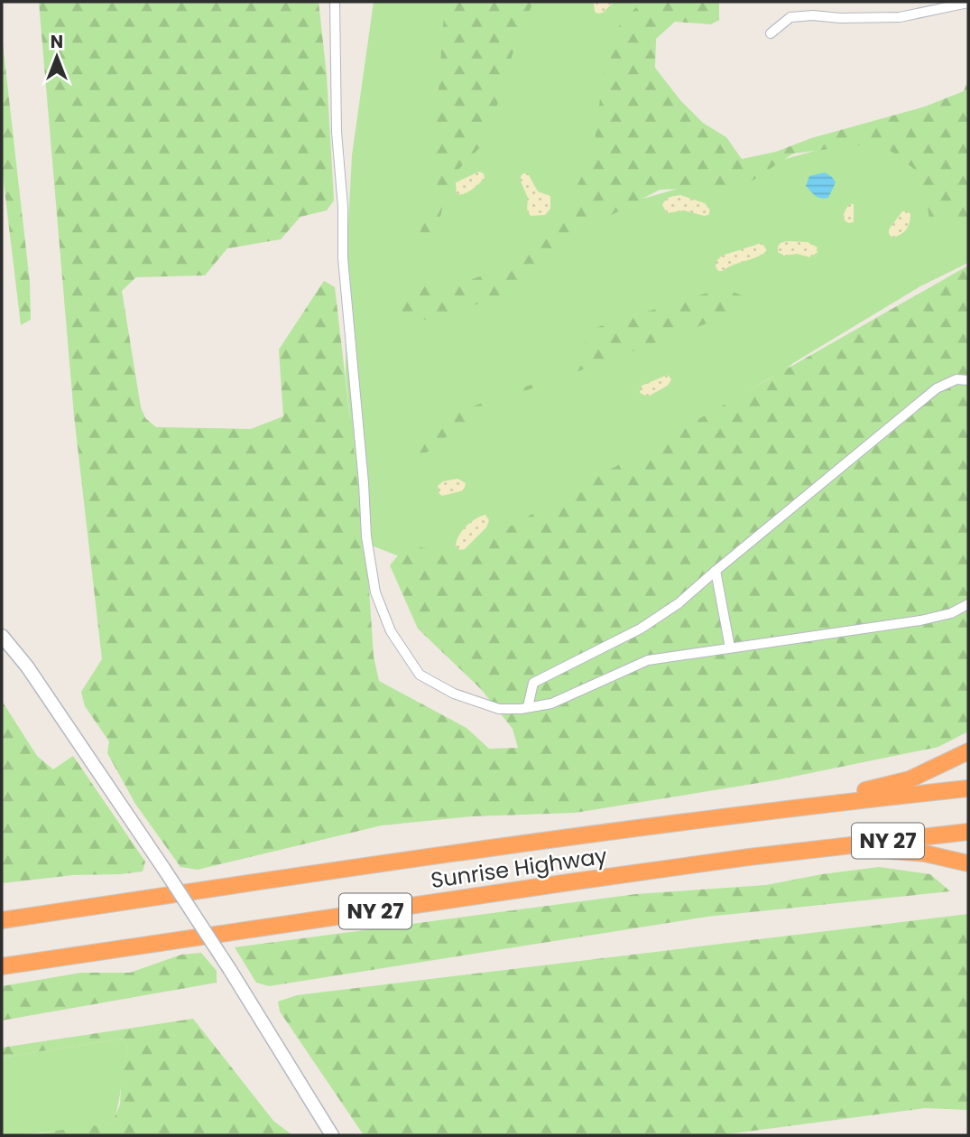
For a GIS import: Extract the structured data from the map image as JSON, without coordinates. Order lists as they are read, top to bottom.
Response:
{
  "streets": {
    "highway": ["NY 27", "Sunrise Highway"]
  },
  "north": "top"
}
